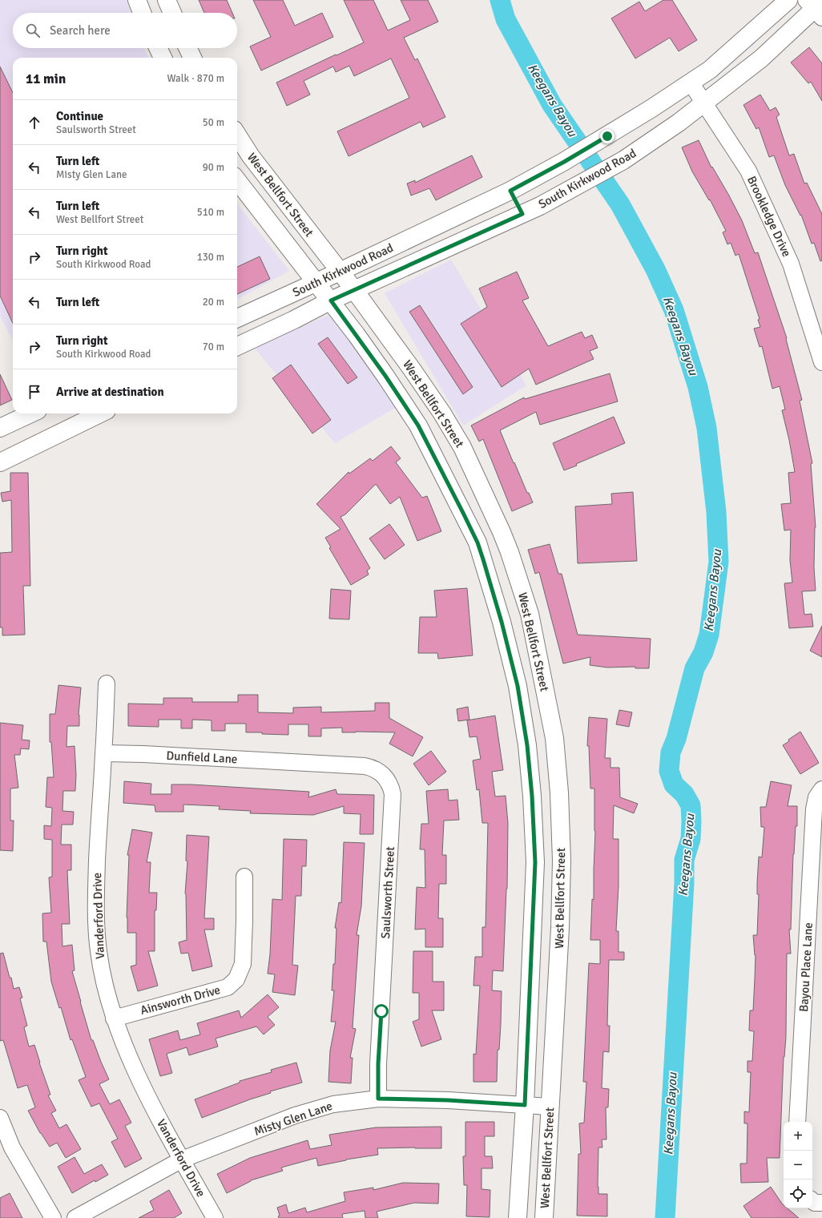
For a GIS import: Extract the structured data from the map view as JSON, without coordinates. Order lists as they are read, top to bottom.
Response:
{
  "streets": {
    "main road": ["South Kirkwood Road", "West Bellfort Street"],
    "street": [
      "Brookledge Drive",
      "Dunfield Lane",
      "Saulsworth Street",
      "Vanderford Drive",
      "Bayou Place Lane",
      "Ainsworth Drive",
      "Misty Glen Lane"
    ]
  },
  "crossings": [
    ["South Kirkwood Road", "West Bellfort Street"],
    ["South Kirkwood Road", "Brookledge Drive"],
    ["West Bellfort Street", "Misty Glen Lane"],
    ["Dunfield Lane", "Saulsworth Street"],
    ["Dunfield Lane", "Vanderford Drive"],
    ["Saulsworth Street", "Misty Glen Lane"],
    ["Vanderford Drive", "Ainsworth Drive"],
    ["Vanderford Drive", "Misty Glen Lane"]
  ],
  "water": ["Keegans Bayou"],
  "page": {
    "search": "Search here",
    "heading": ["11 min", "Walk · 870 m"],
    "list": [
      ["Continue", "Saulsworth Street", "50 m"],
      ["Turn left", "Misty Glen Lane", "90 m"],
      ["Turn left", "West Bellfort Street", "510 m"],
      ["Turn right", "South Kirkwood Road", "130 m"],
      ["Turn left", "20 m"],
      ["Turn right", "South Kirkwood Road", "70 m"],
      "Arrive at destination"
    ],
    "map_buttons": ["+", "−"]
  }
}
